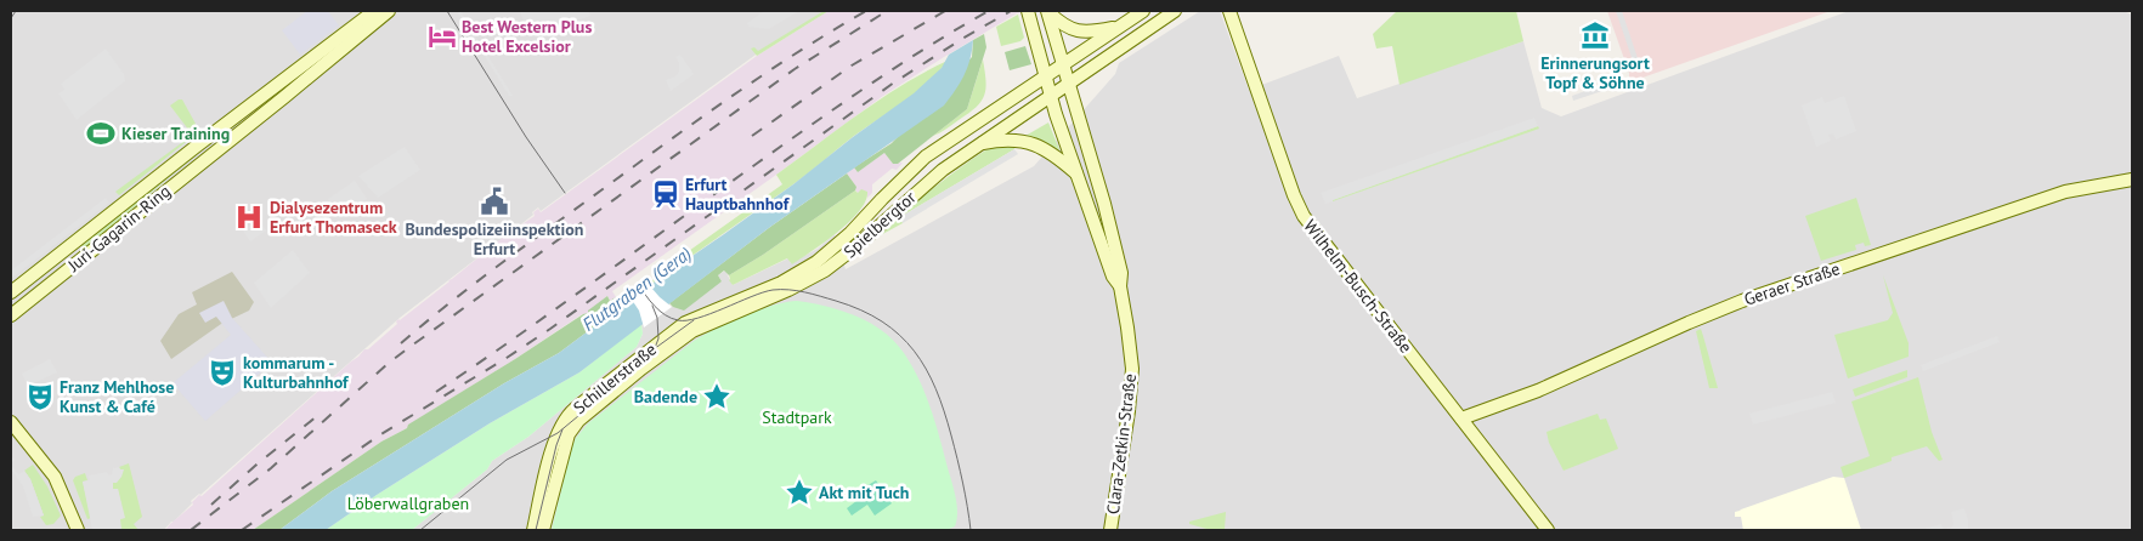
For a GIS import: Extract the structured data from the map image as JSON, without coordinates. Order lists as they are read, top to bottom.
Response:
{
  "streets": {
    "main road": [
      "Spielbergtor",
      "Juri-Gagarin-Ring",
      "Geraer Straße",
      "Wilhelm-Busch-Straße",
      "Schillerstraße",
      "Clara-Zetkin-Straße"
    ]
  },
  "crossings": [
    ["Spielbergtor", "Schillerstraße"],
    ["Spielbergtor", "Clara-Zetkin-Straße"],
    ["Geraer Straße", "Wilhelm-Busch-Straße"]
  ],
  "water": ["Flutgraben (Gera)"],
  "parks": ["Stadtpark", "Löberwallgraben"],
  "places": {
    "museum": ["Erinnerungsort Topf & Söhne"],
    "hotel": ["Best Western Plus Hotel Excelsior"],
    "sports": ["Kieser Training"],
    "station": ["Erfurt Hauptbahnhof"],
    "public building": ["Bundespolizeiinspektion Erfurt"],
    "hospital": ["Dialysezentrum Erfurt Thomaseck"],
    "theatre": ["kommarum - Kulturbahnhof", "Franz Mehlhose Kunst & Café"],
    "place": ["Badende", "Akt mit Tuch"]
  }
}
